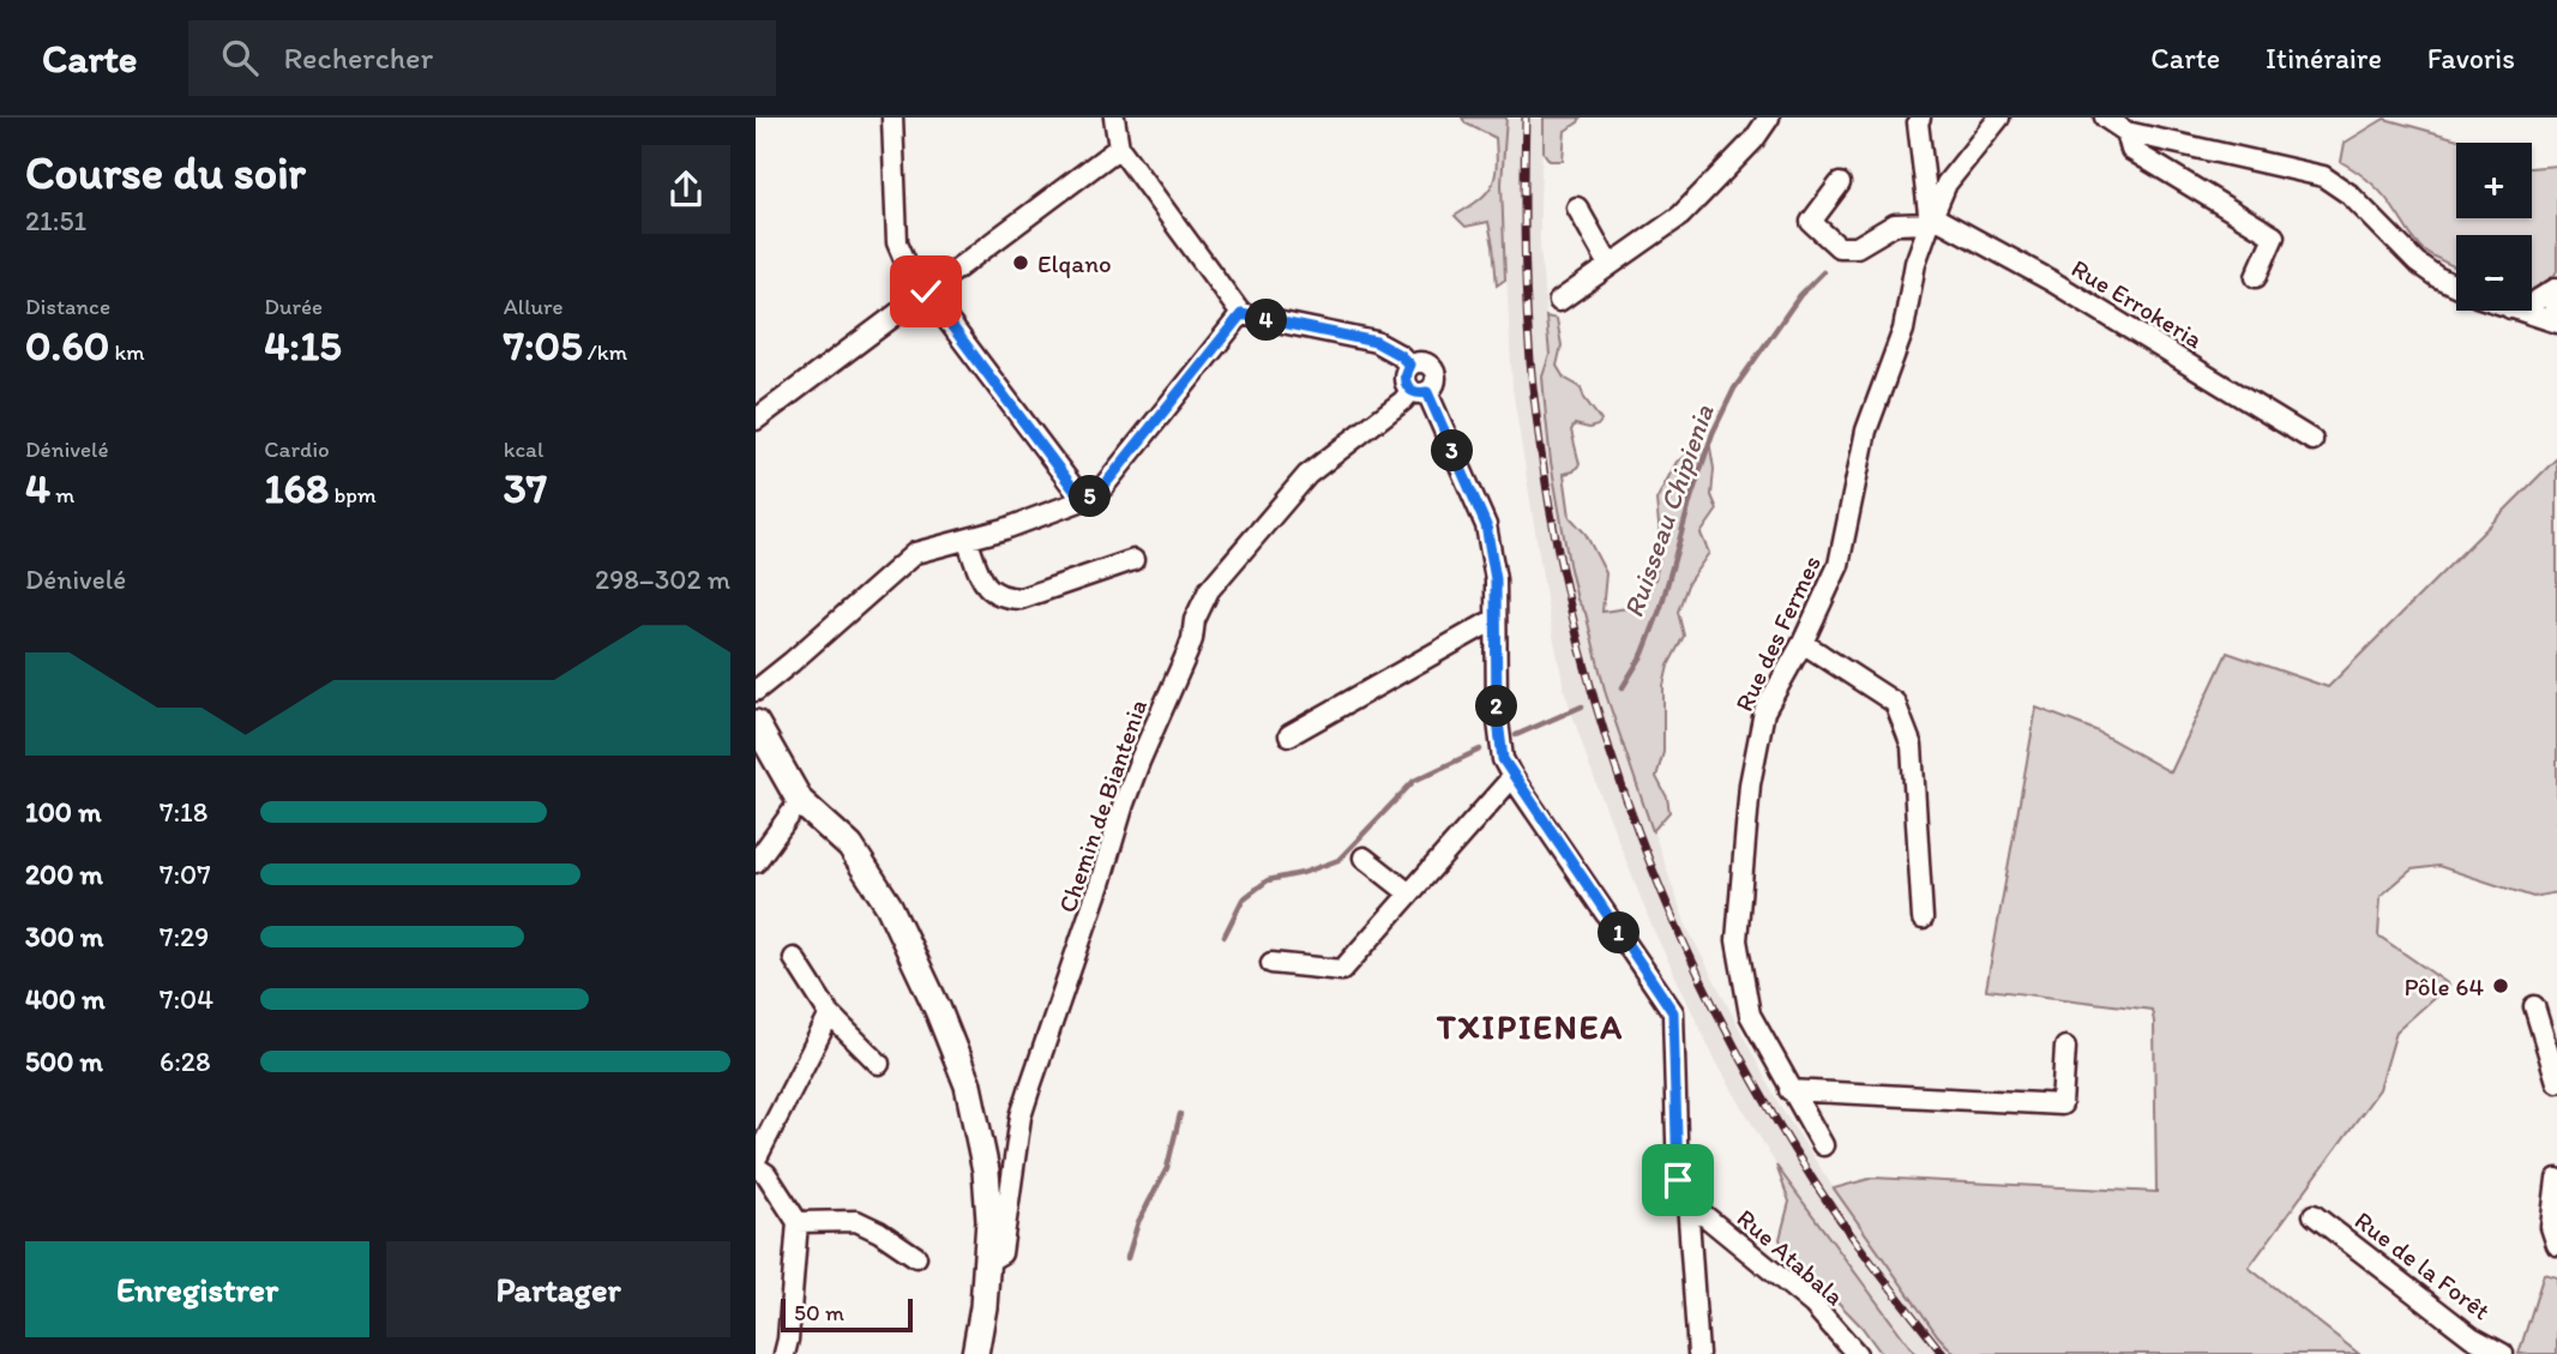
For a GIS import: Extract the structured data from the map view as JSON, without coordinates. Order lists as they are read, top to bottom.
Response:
{
  "streets": {
    "street": [
      "Rue Errokeria",
      "Rue des Fermes",
      "Chemin de Biantenia",
      "Rue Atabala",
      "Rue de la Forêt"
    ]
  },
  "crossings": [
    ["Rue Errokeria", "Rue des Fermes"]
  ],
  "districts": ["TXIPIENEA"],
  "water": ["Ruisseau Chipienia"],
  "places": ["Elqano", "Pôle 64"],
  "scale_bar": "50 m",
  "page": {
    "header": "Carte",
    "search": "Rechercher",
    "nav": ["Carte", "Itinéraire", "Favoris"],
    "heading": ["Course du soir", "21:51"],
    "map_buttons": ["+", "−"],
    "stats": [
      ["Distance", "0.60 km"],
      ["Durée", "4:15"],
      ["Allure", "7:05 /km"],
      ["Dénivelé", "4 m"],
      ["Cardio", "168 bpm"],
      ["kcal", "37"]
    ],
    "pins": [
      "4",
      "3",
      "5",
      "2",
      "1"
    ],
    "chart": ["Dénivelé", "298–302 m"],
    "list": [
      {
        "name": "100 m",
        "note": "7:18"
      },
      {
        "name": "200 m",
        "note": "7:07"
      },
      {
        "name": "300 m",
        "note": "7:29"
      },
      {
        "name": "400 m",
        "note": "7:04"
      },
      {
        "name": "500 m",
        "note": "6:28"
      }
    ],
    "buttons": ["Enregistrer", "Partager"],
    "scale": "50 m"
  }
}
